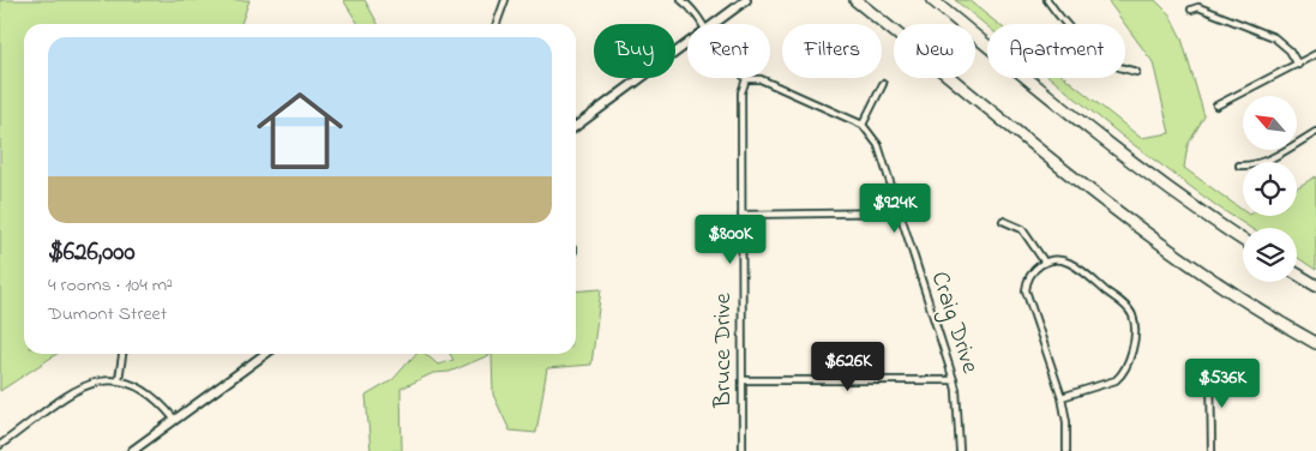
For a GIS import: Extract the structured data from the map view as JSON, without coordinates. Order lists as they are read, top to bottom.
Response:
{
  "streets": {
    "street": ["Craig Drive", "Bruce Drive"]
  },
  "north": "top left",
  "page": {
    "chip": [
      "Buy",
      "Rent",
      "Filters",
      "New",
      "Apartment"
    ],
    "list": [
      {
        "name": "$626,000",
        "note": "4 rooms · 104 m² · Dumont Street"
      }
    ],
    "price": [
      "$924K",
      "$800K",
      "$626K",
      "$536K"
    ]
  }
}
